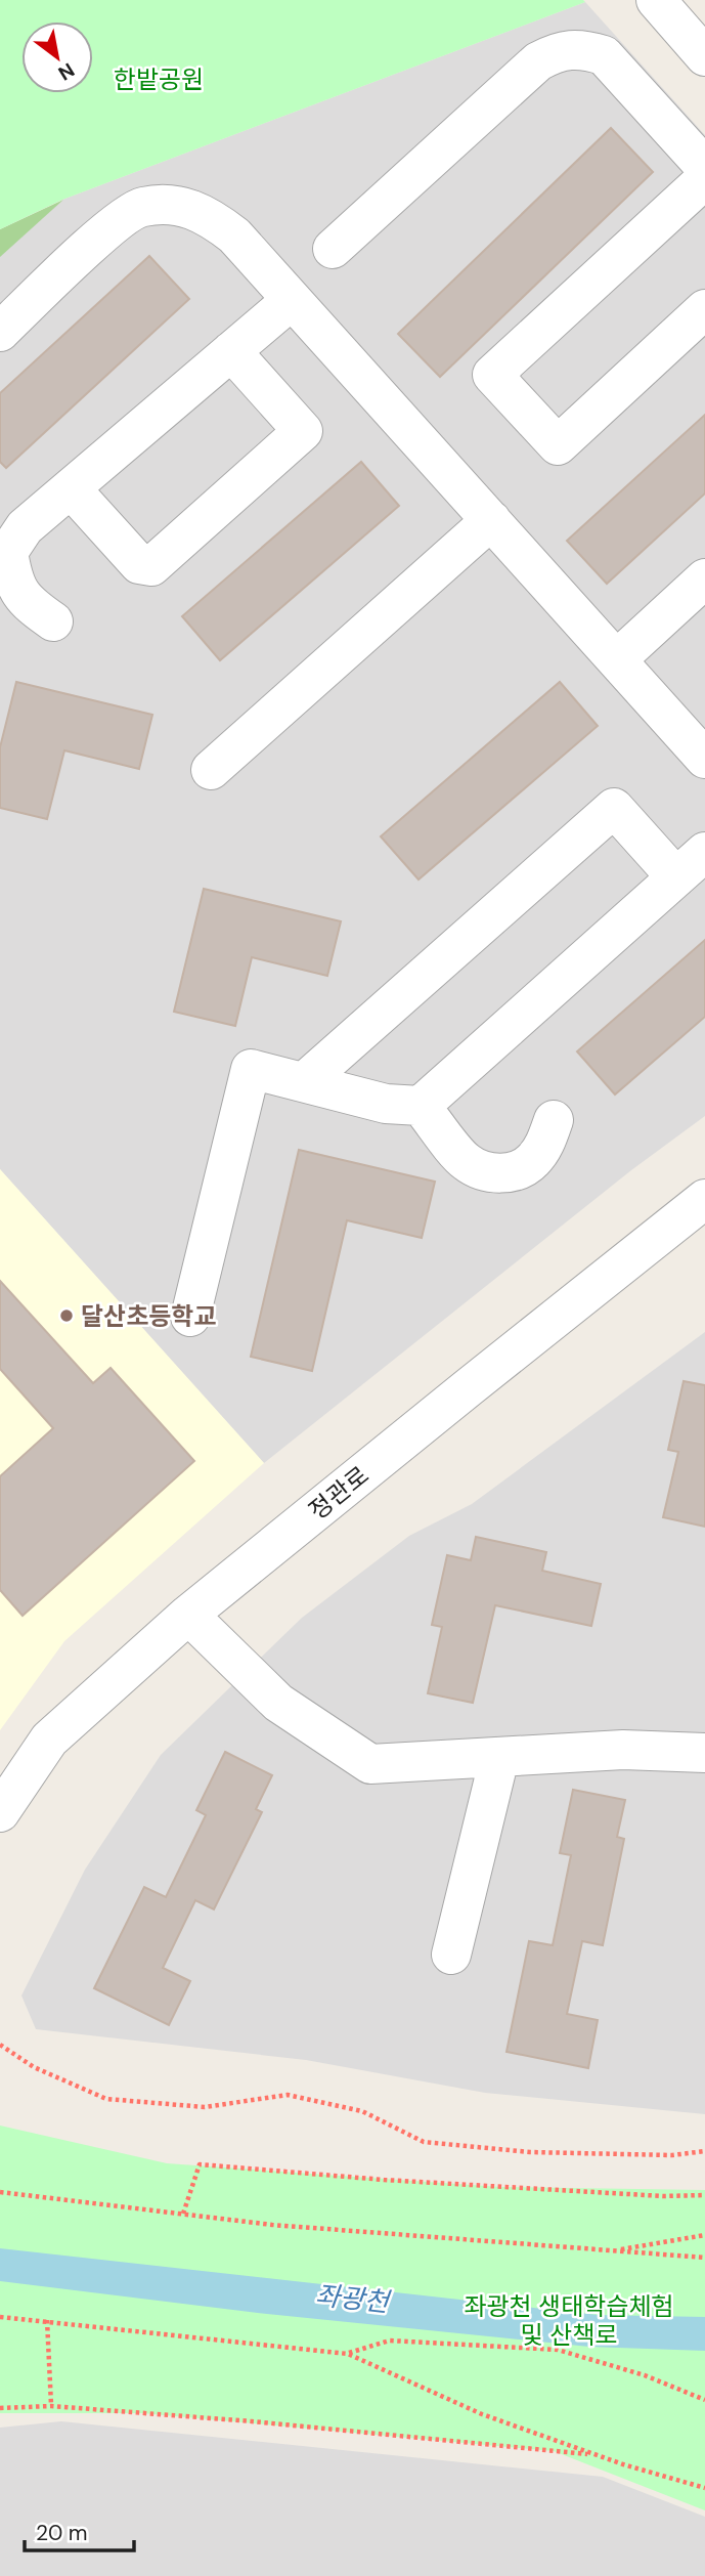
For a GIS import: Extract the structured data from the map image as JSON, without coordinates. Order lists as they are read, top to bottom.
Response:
{
  "streets": {
    "street": ["정관로"]
  },
  "water": ["좌광천"],
  "parks": ["한밭공원", "좌광천 생태학습체험 및 산책로"],
  "places": ["달산초등학교"],
  "scale_bar": "20 m",
  "north": "bottom right"
}
